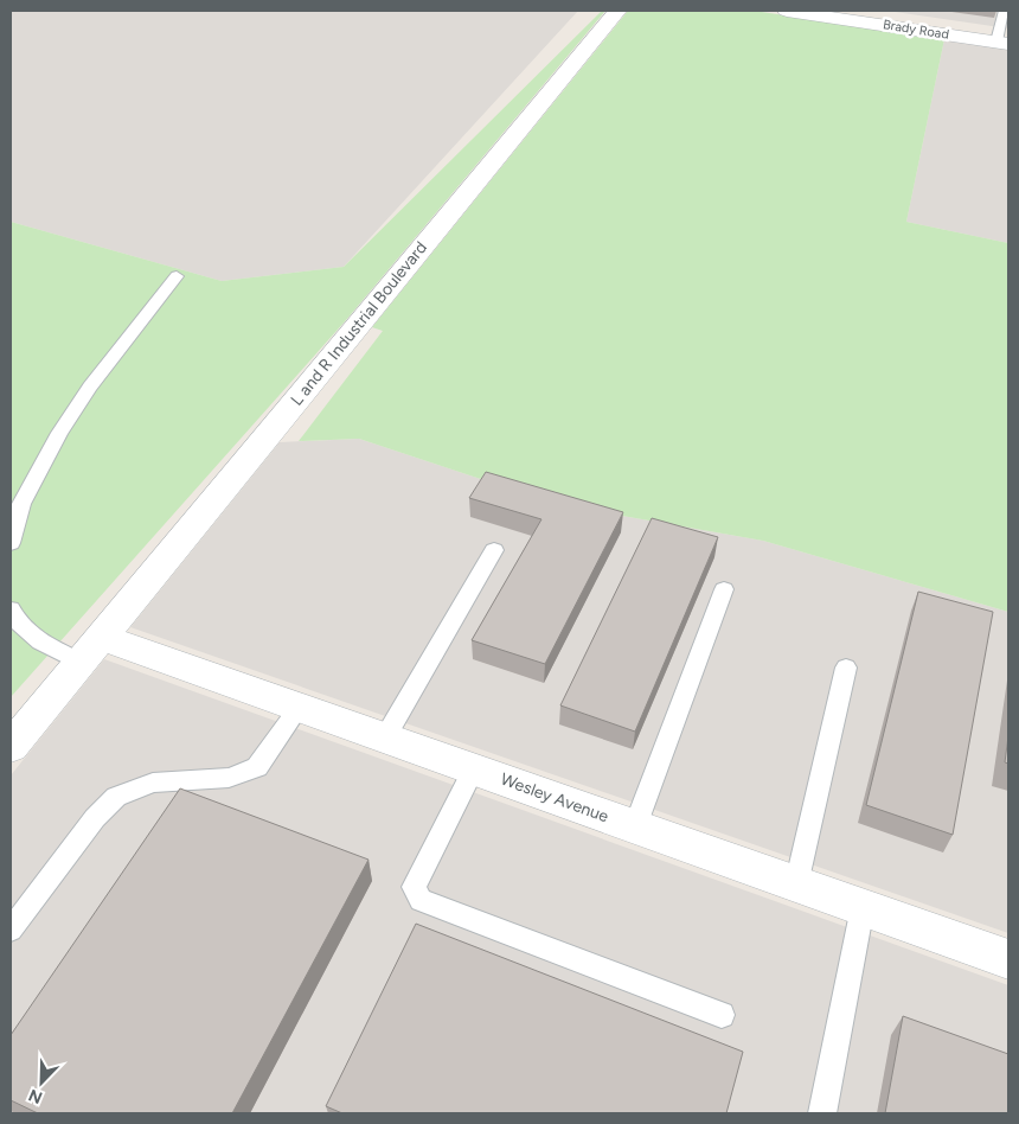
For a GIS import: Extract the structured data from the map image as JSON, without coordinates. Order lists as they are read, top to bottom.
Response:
{
  "streets": {
    "street": ["Brady Road", "L and R Industrial Boulevard", "Wesley Avenue"]
  },
  "crossings": [
    ["L and R Industrial Boulevard", "Wesley Avenue"]
  ],
  "north": "bottom left"
}
